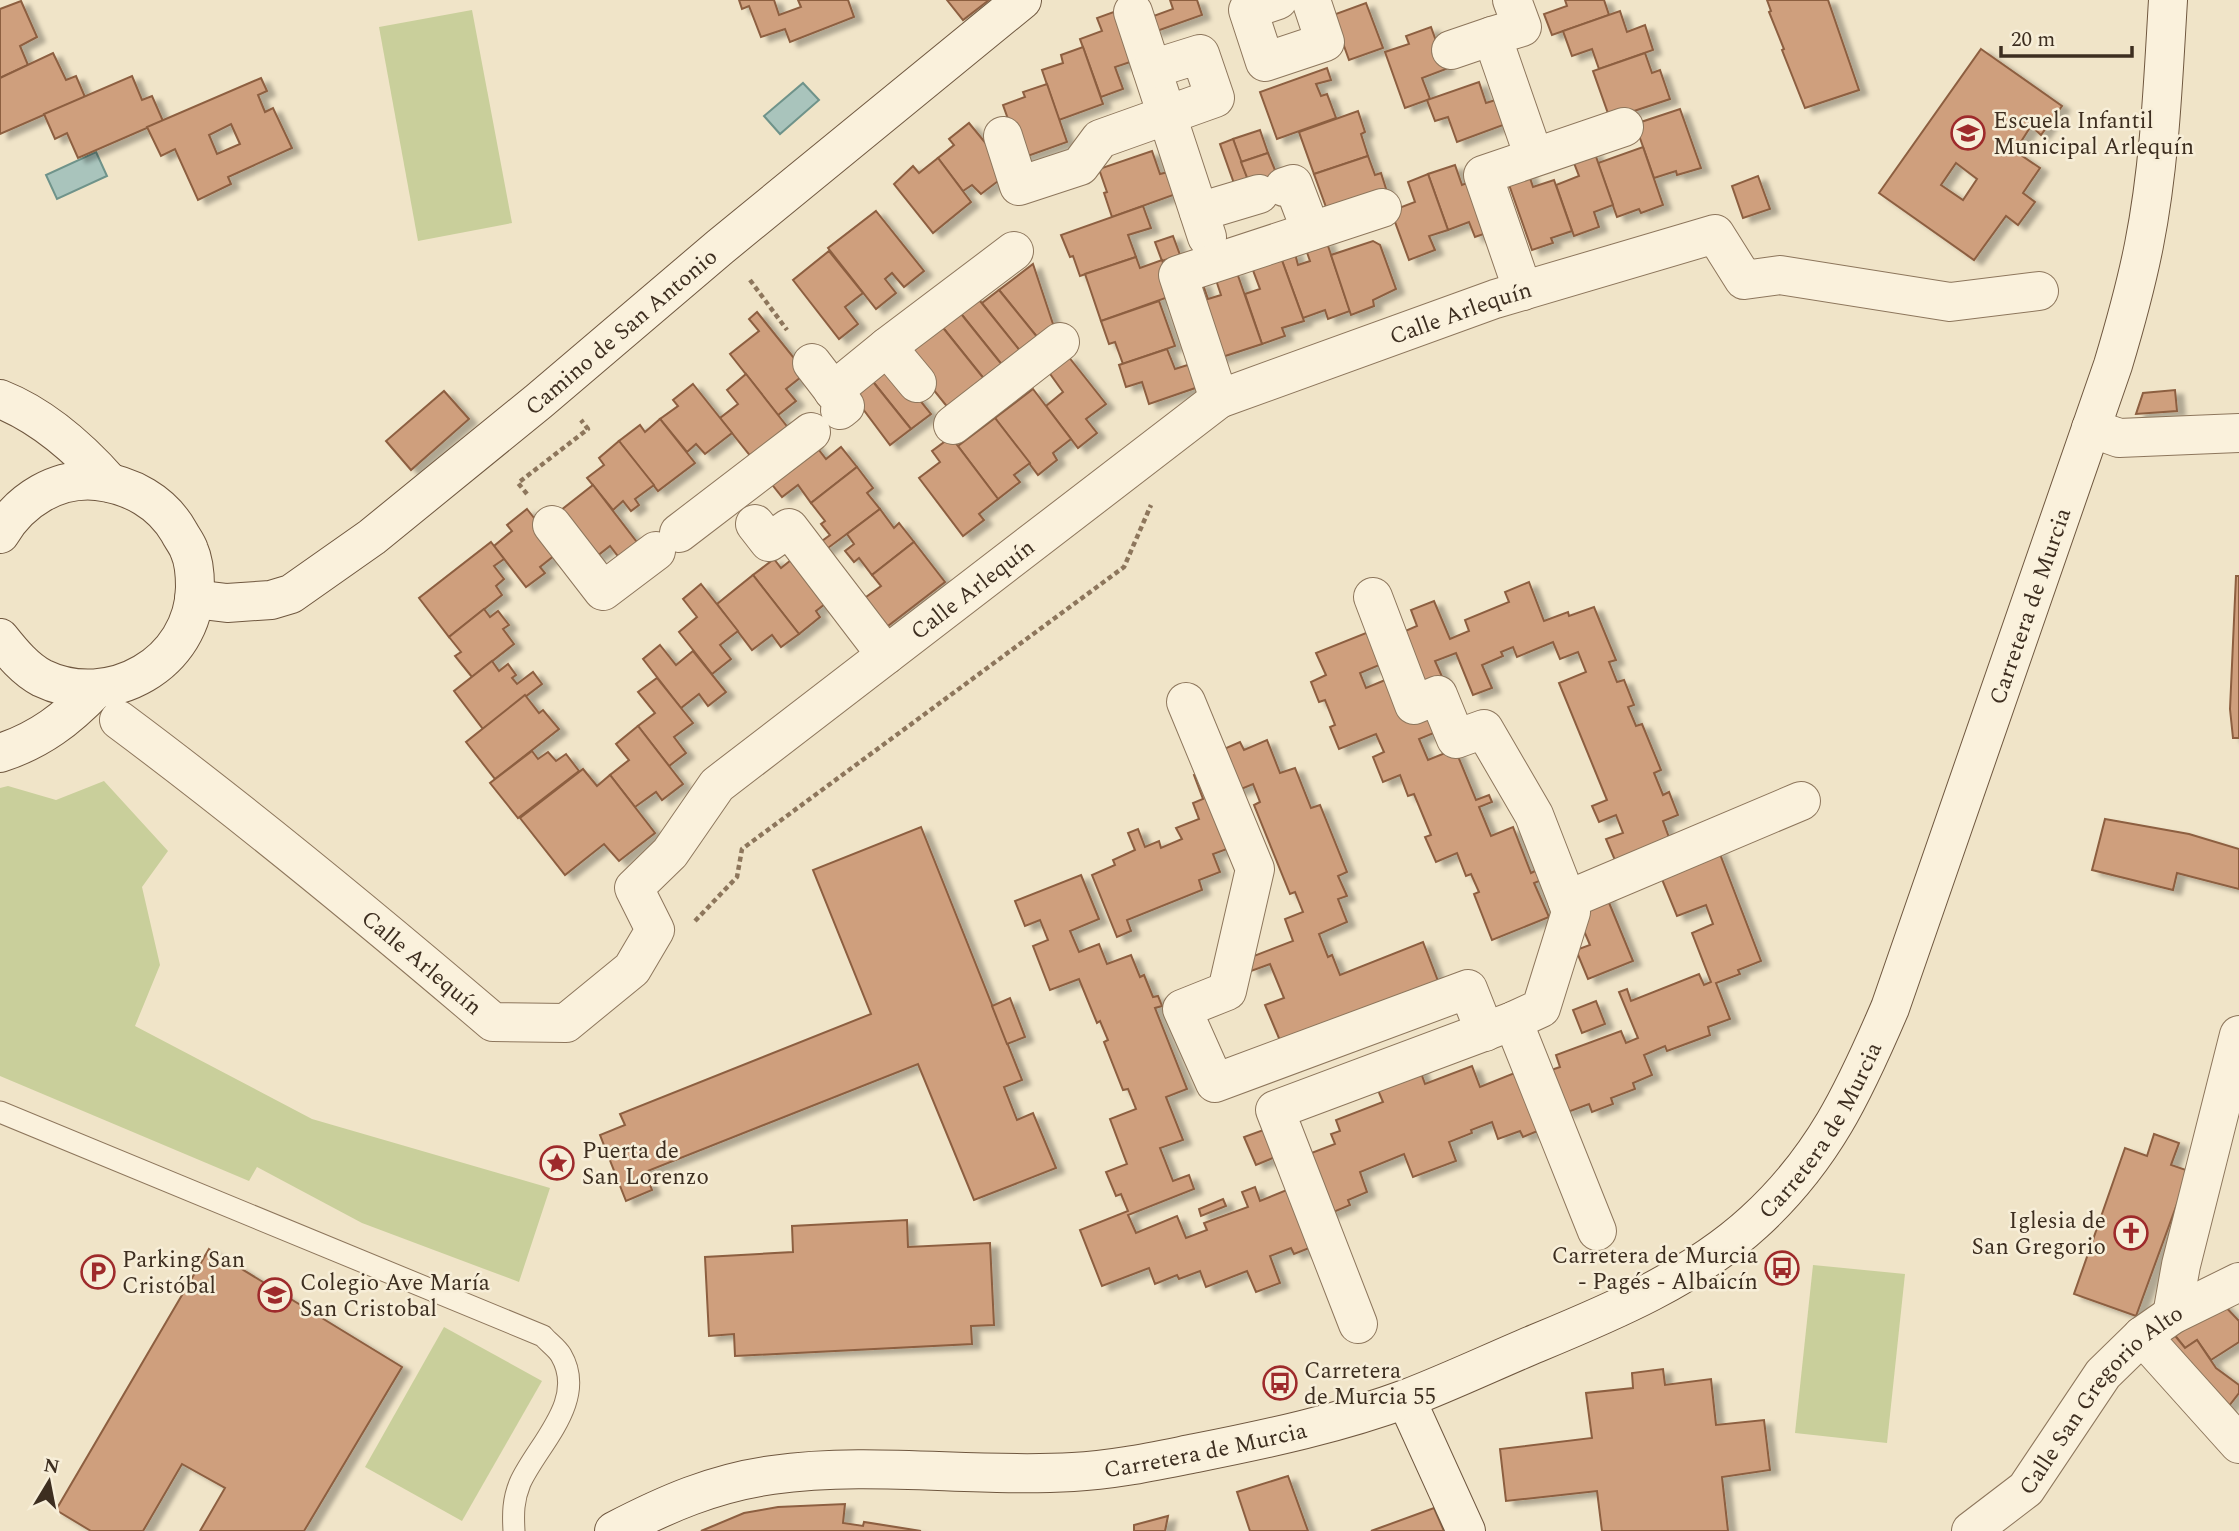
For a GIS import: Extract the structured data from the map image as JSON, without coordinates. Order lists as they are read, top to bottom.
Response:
{
  "streets": {
    "street": [
      "Calle Arlequín",
      "Camino de San Antonio",
      "Carretera de Murcia",
      "Calle San Gregorio Alto"
    ]
  },
  "places": {
    "school or university": ["Escuela Infantil Municipal Arlequín", "Colegio Ave María San Cristobal"],
    "place": ["Puerta de San Lorenzo"],
    "church": ["Iglesia de San Gregorio"],
    "bus stop": ["Carretera de Murcia - Pagés - Albaicín", "Carretera de Murcia 55"],
    "parking": ["Parking San Cristóbal"]
  },
  "scale_bar": "20 m",
  "north": "top"
}
